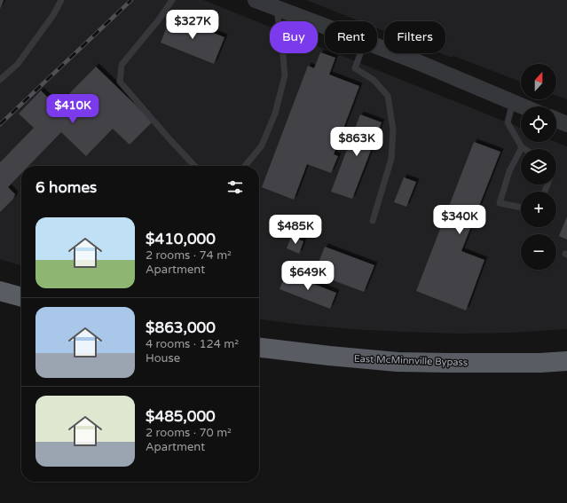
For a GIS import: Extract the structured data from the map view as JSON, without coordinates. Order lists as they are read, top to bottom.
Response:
{
  "streets": {
    "highway": ["East McMinnville Bypass"]
  },
  "north": "top",
  "page": {
    "price": [
      "$327K",
      "$410K",
      "$863K",
      "$340K",
      "$485K",
      "$649K"
    ],
    "chip": ["Buy", "Rent", "Filters"],
    "map_buttons": ["+", "−"],
    "heading": "6 homes",
    "list": [
      {
        "name": "$410,000",
        "note": "2 rooms · 74 m² · Apartment"
      },
      {
        "name": "$863,000",
        "note": "4 rooms · 124 m² · House"
      },
      {
        "name": "$485,000",
        "note": "2 rooms · 70 m² · Apartment"
      }
    ]
  }
}
